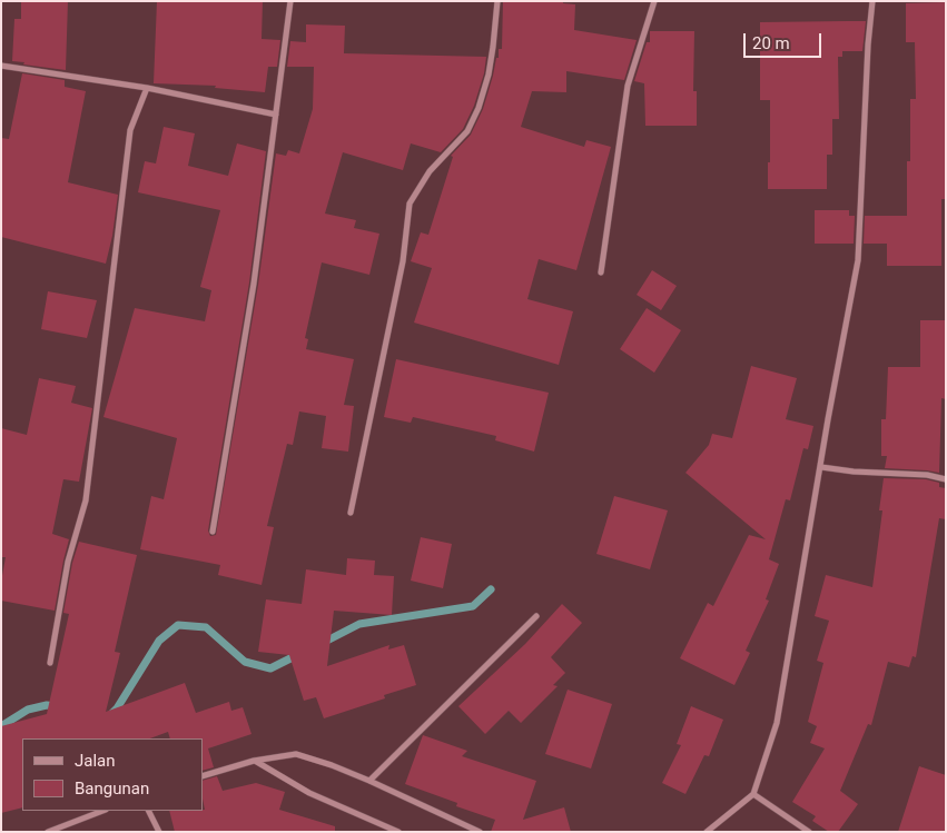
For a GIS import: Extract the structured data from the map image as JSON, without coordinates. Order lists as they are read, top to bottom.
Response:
{
  "legend": ["Jalan", "Bangunan"],
  "scale_bar": "20 m"
}
